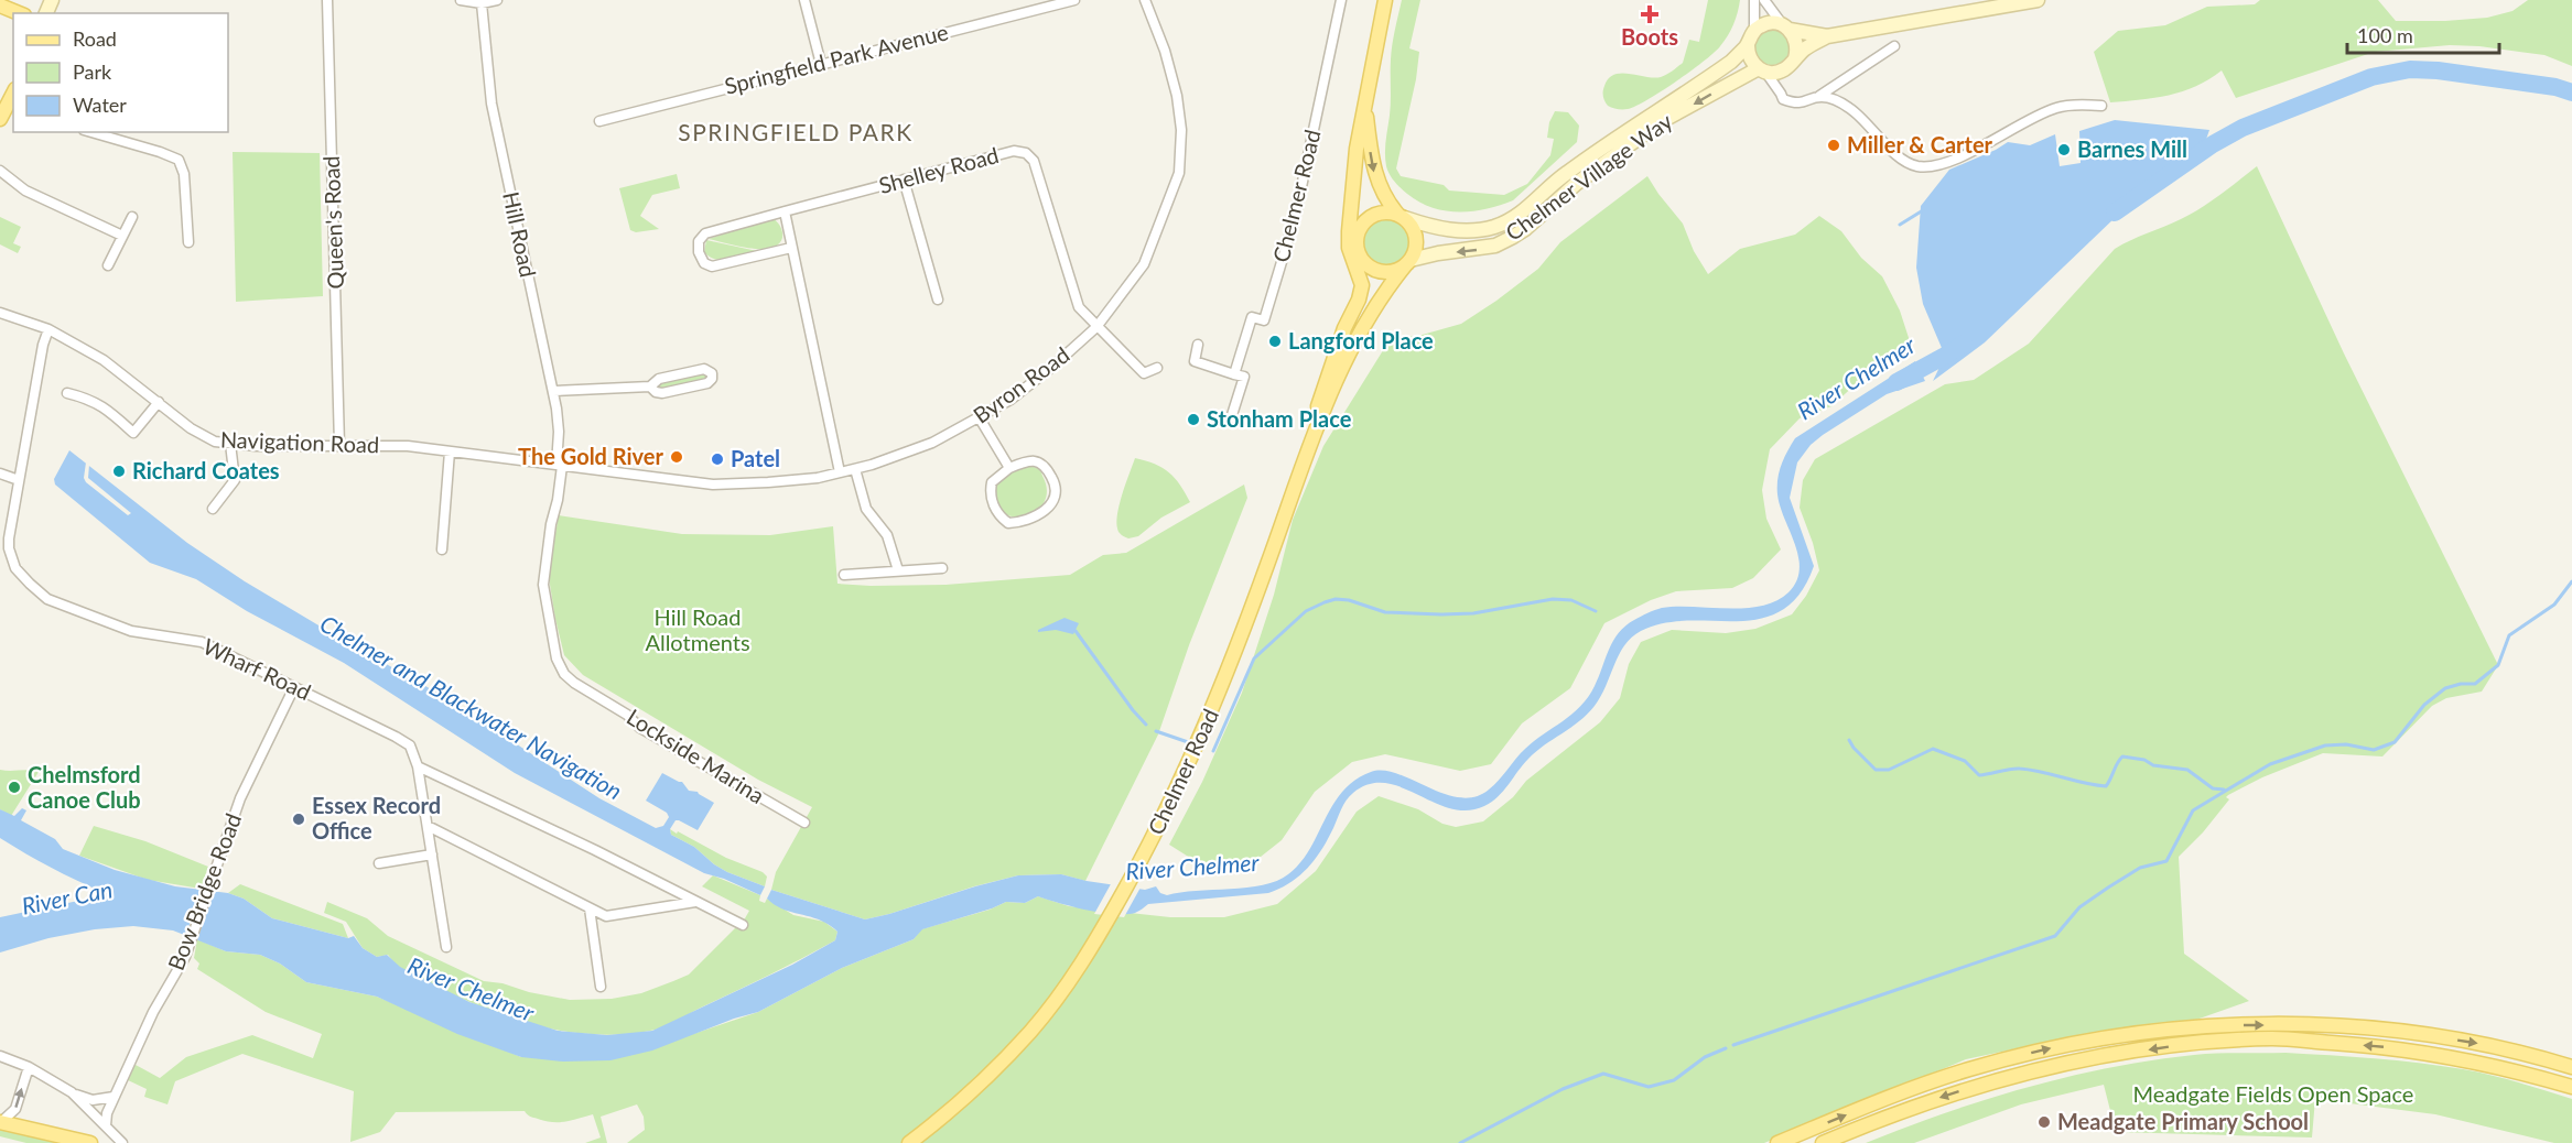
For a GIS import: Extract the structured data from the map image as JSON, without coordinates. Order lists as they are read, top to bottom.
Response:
{
  "streets": {
    "main road": ["Chelmer Road"],
    "street": [
      "Springfield Park Avenue",
      "Shelley Road",
      "Chelmer Village Way",
      "Queen's Road",
      "Hill Road",
      "Byron Road",
      "Navigation Road",
      "Wharf Road",
      "Lockside Marina",
      "Bow Bridge Road"
    ]
  },
  "crossings": [
    ["Shelley Road", "Byron Road"],
    ["Chelmer Village Way", "Chelmer Road"],
    ["Queen's Road", "Navigation Road"],
    ["Hill Road", "Byron Road"],
    ["Hill Road", "Navigation Road"],
    ["Hill Road", "Lockside Marina"],
    ["Byron Road", "Navigation Road"],
    ["Byron Road", "Lockside Marina"],
    ["Navigation Road", "Wharf Road"],
    ["Navigation Road", "Lockside Marina"],
    ["Wharf Road", "Bow Bridge Road"]
  ],
  "districts": ["SPRINGFIELD PARK"],
  "water": ["River Chelmer", "Chelmer and Blackwater Navigation", "River Can"],
  "parks": ["Hill Road Allotments", "Meadgate Fields Open Space"],
  "places": {
    "health": ["Boots"],
    "other": [
      "Miller & Carter",
      "Barnes Mill",
      "Langford Place",
      "Stonham Place",
      "The Gold River",
      "Patel",
      "Richard Coates",
      "Chelmsford Canoe Club",
      "Essex Record Office",
      "Meadgate Primary School"
    ]
  },
  "legend": ["Road", "Park", "Water"],
  "scale_bar": "100 m"
}
